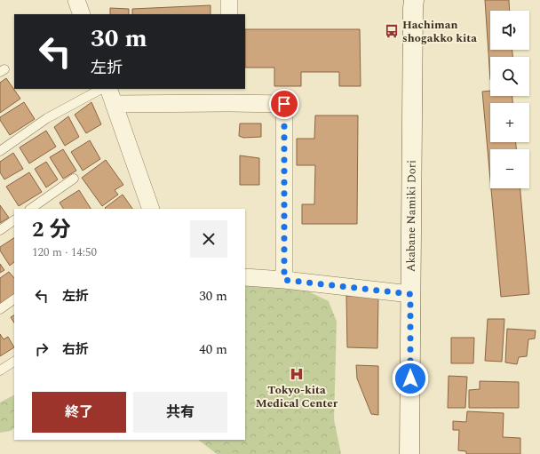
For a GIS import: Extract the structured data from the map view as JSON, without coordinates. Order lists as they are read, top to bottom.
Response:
{
  "streets": {
    "street": ["Akabane Namiki Dori"]
  },
  "places": {
    "bus stop": ["Hachiman shogakko kita"],
    "hospital": ["Tokyo-kita Medical Center"]
  },
  "page": {
    "map_buttons": ["+", "−"],
    "turn": ["30 m", "左折"],
    "heading": ["2 分", "120 m · 14:50"],
    "list": [
      {
        "name": "左折",
        "value": "30 m"
      },
      {
        "name": "右折",
        "value": "40 m"
      }
    ],
    "buttons": ["終了", "共有"]
  }
}
